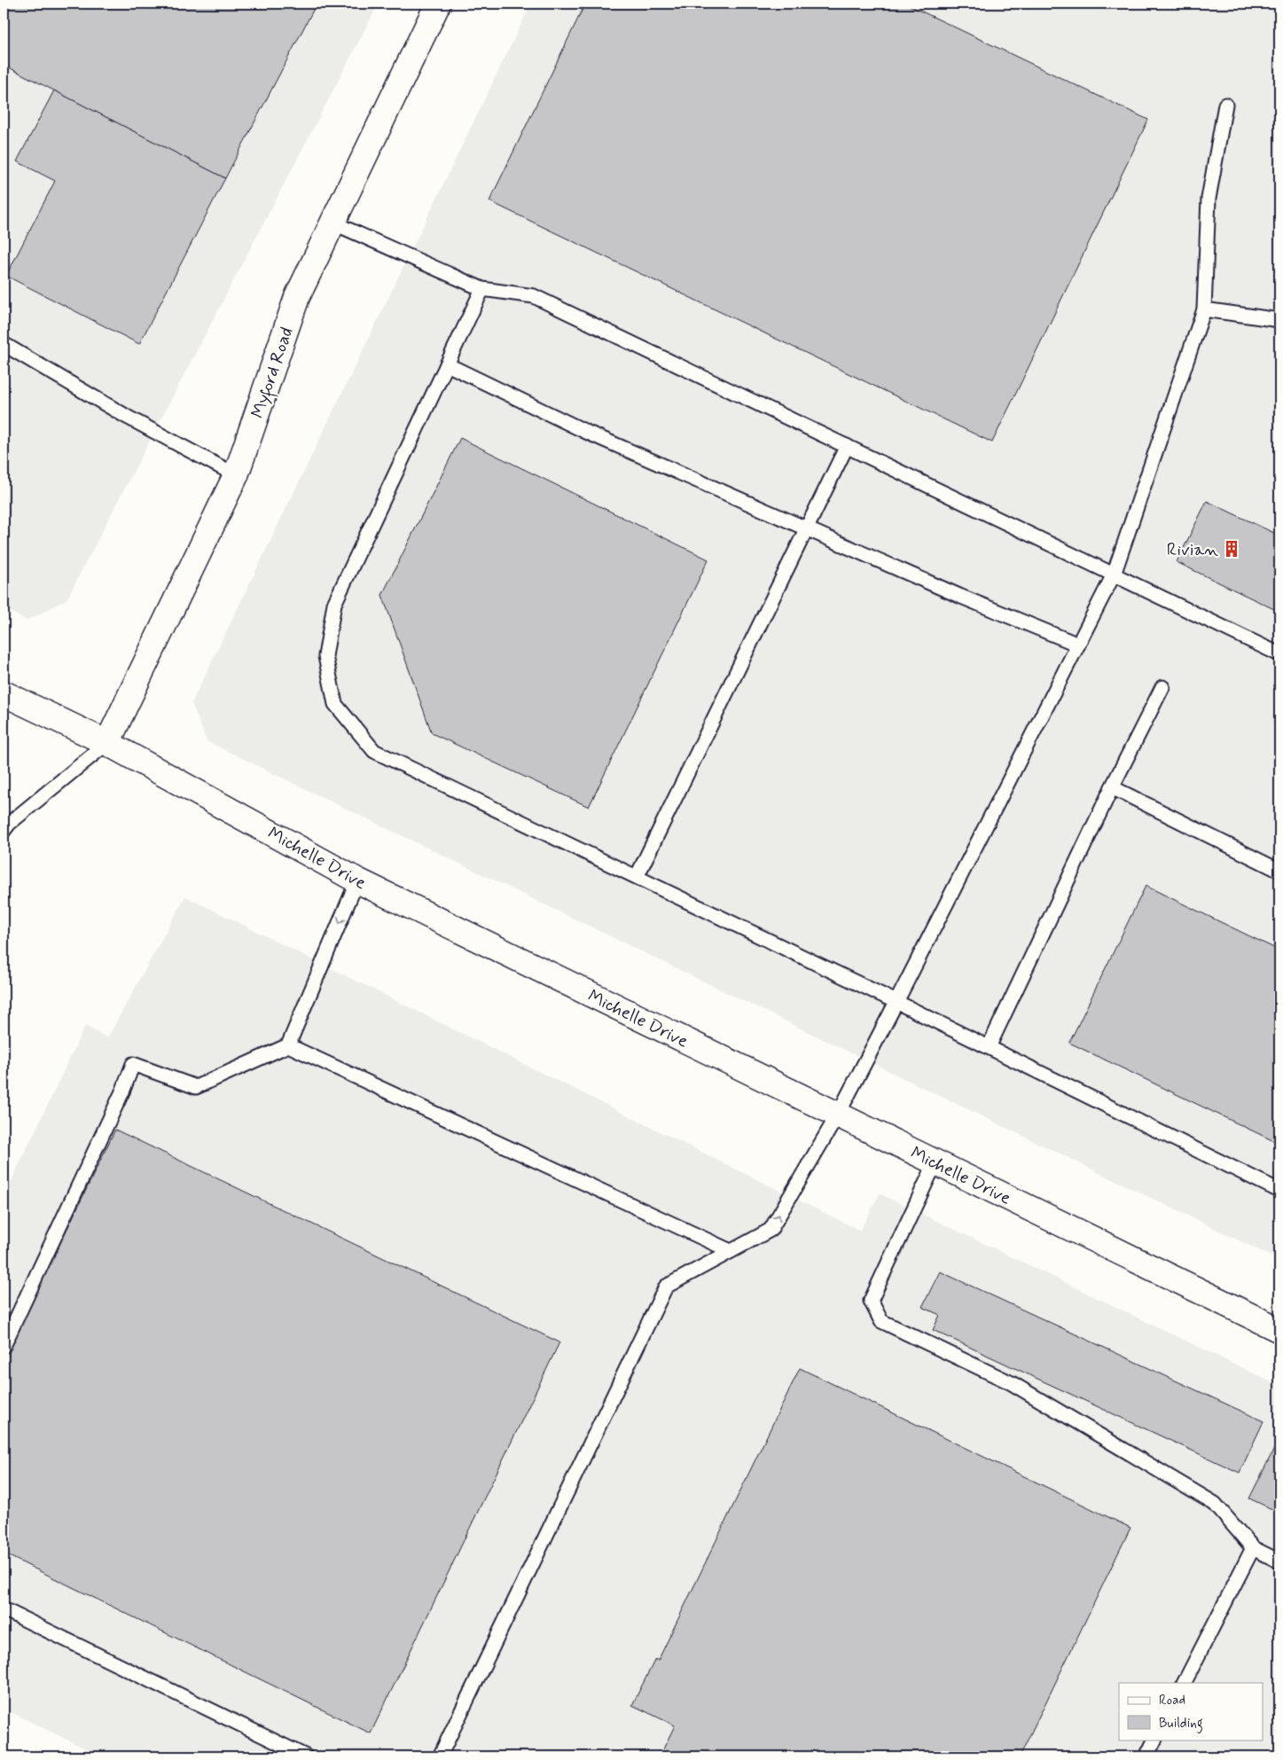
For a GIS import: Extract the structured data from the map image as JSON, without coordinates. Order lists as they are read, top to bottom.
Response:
{
  "streets": {
    "street": ["Myford Road", "Michelle Drive"]
  },
  "crossings": [
    ["Myford Road", "Michelle Drive"]
  ],
  "places": {
    "building": ["Rivian"]
  },
  "legend": ["Road", "Building"]
}
